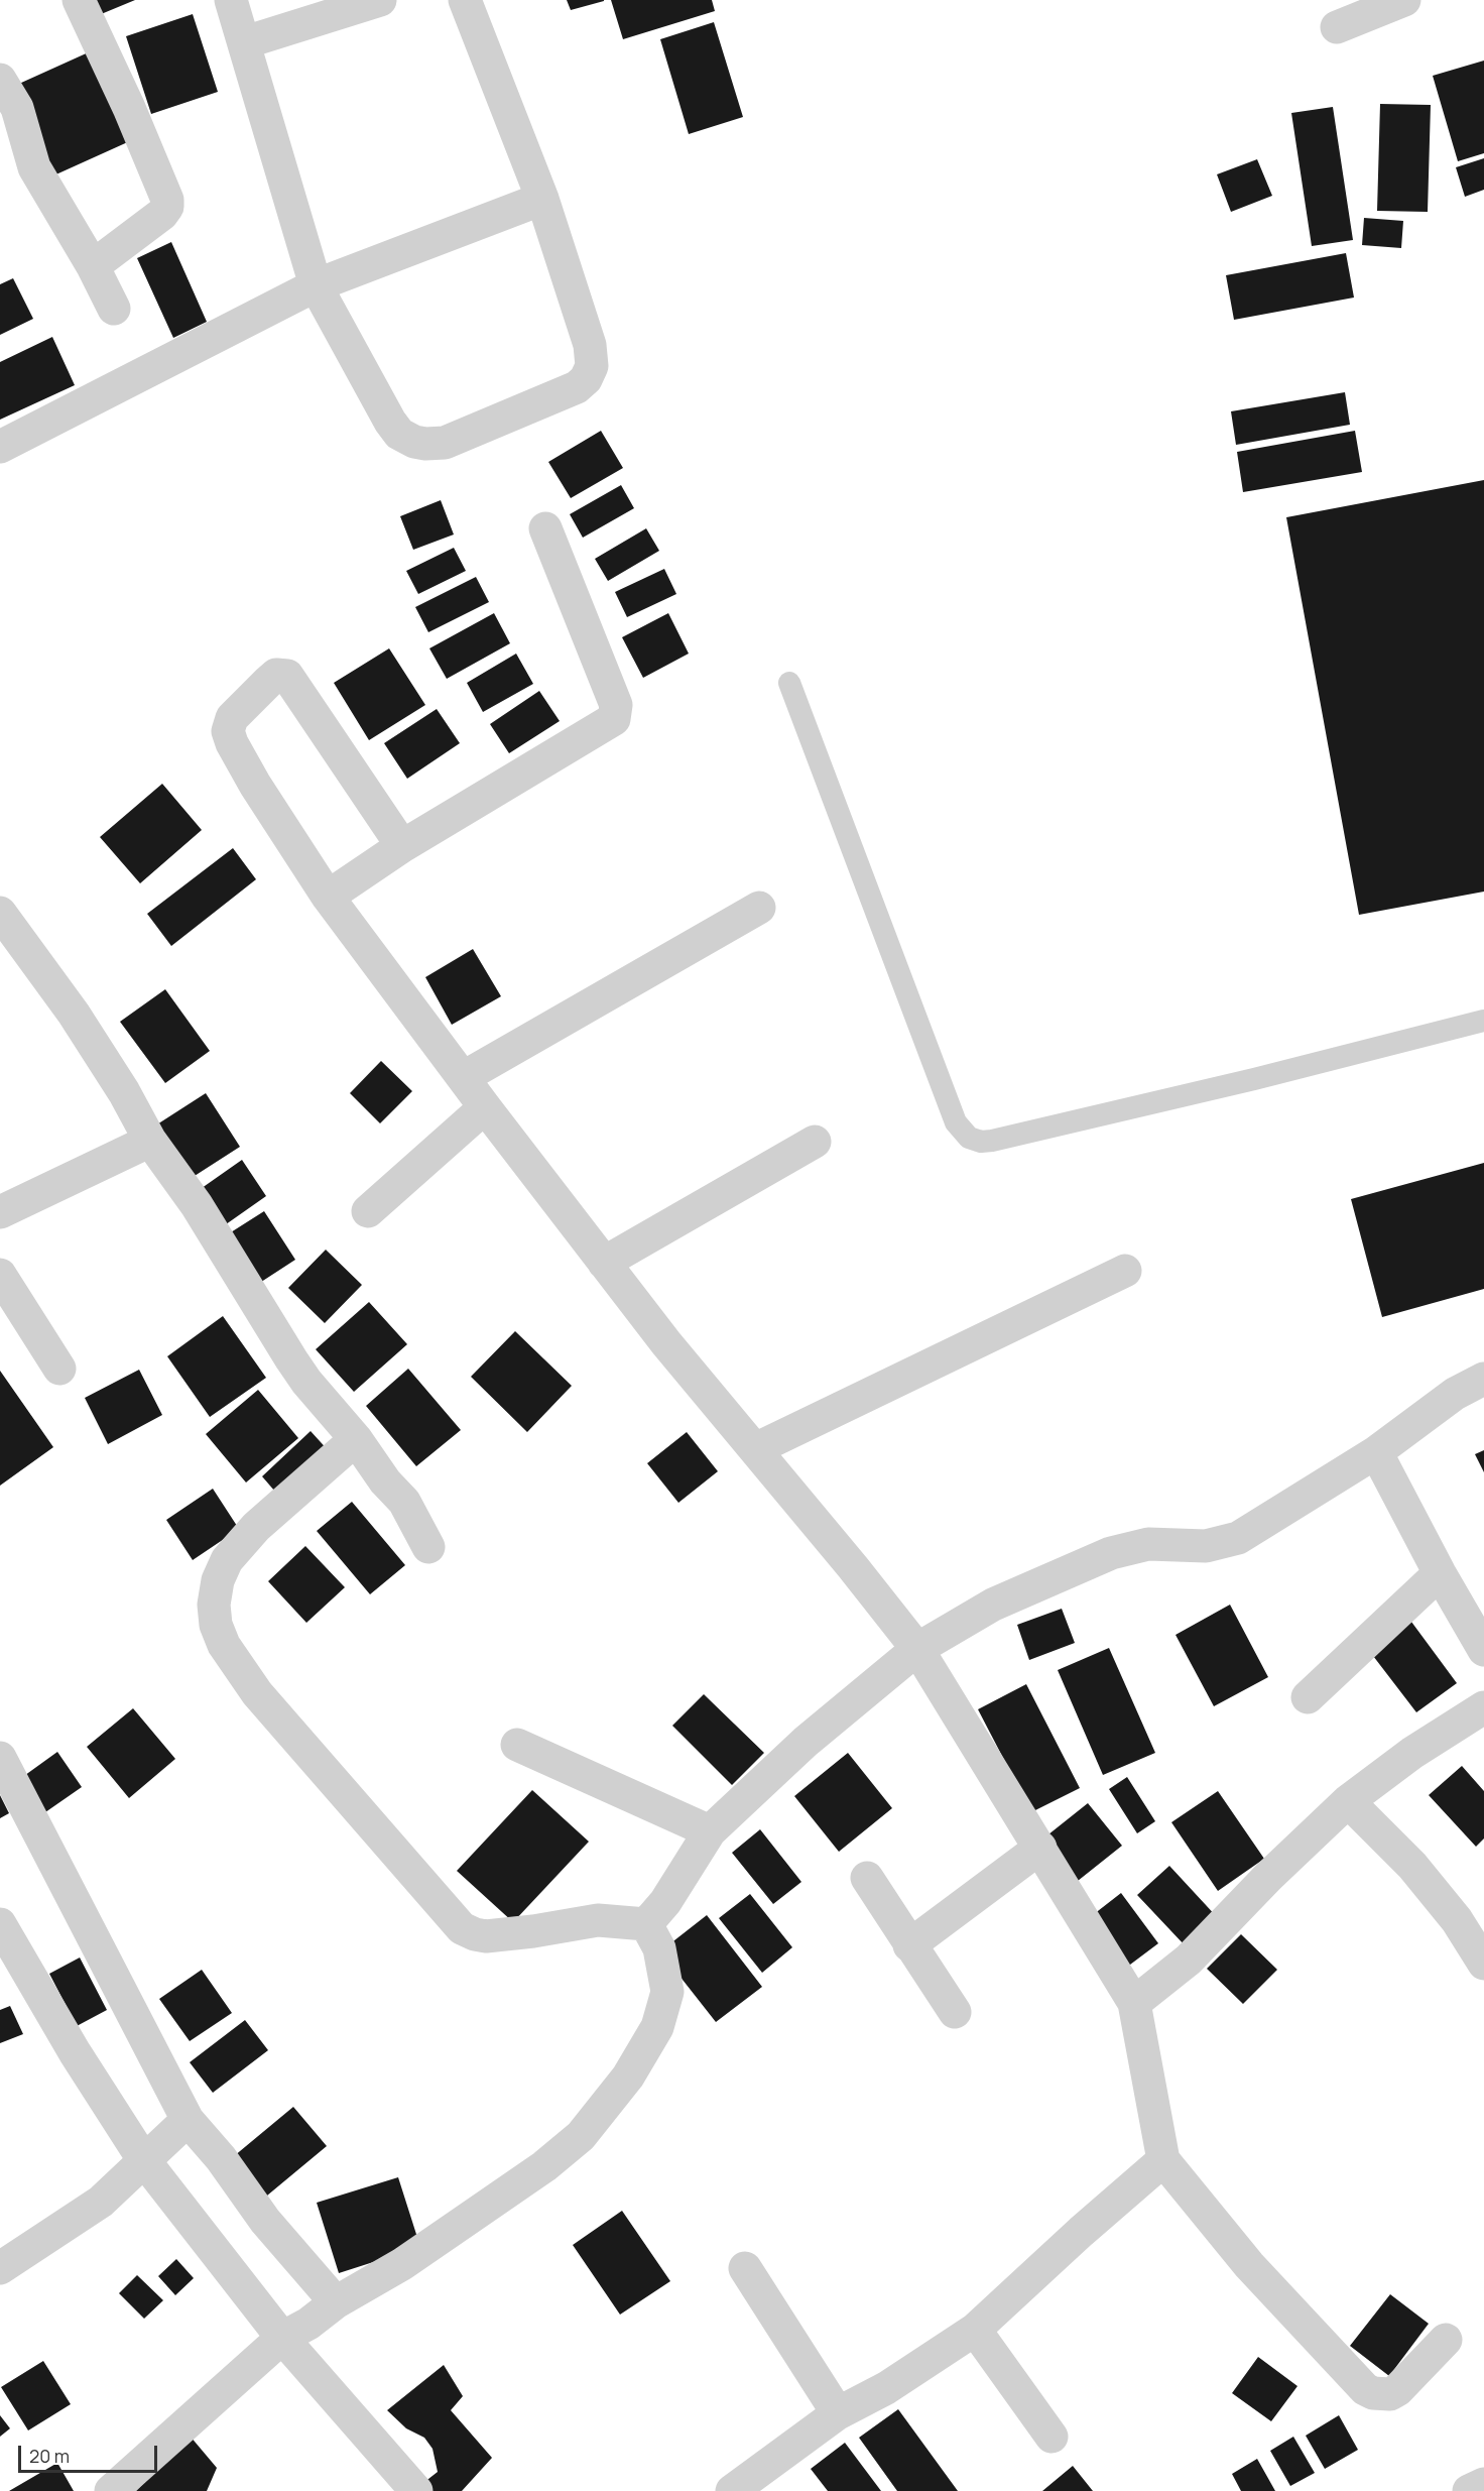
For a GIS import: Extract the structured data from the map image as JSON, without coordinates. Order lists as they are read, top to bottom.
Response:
{
  "scale_bar": "20 m"
}
